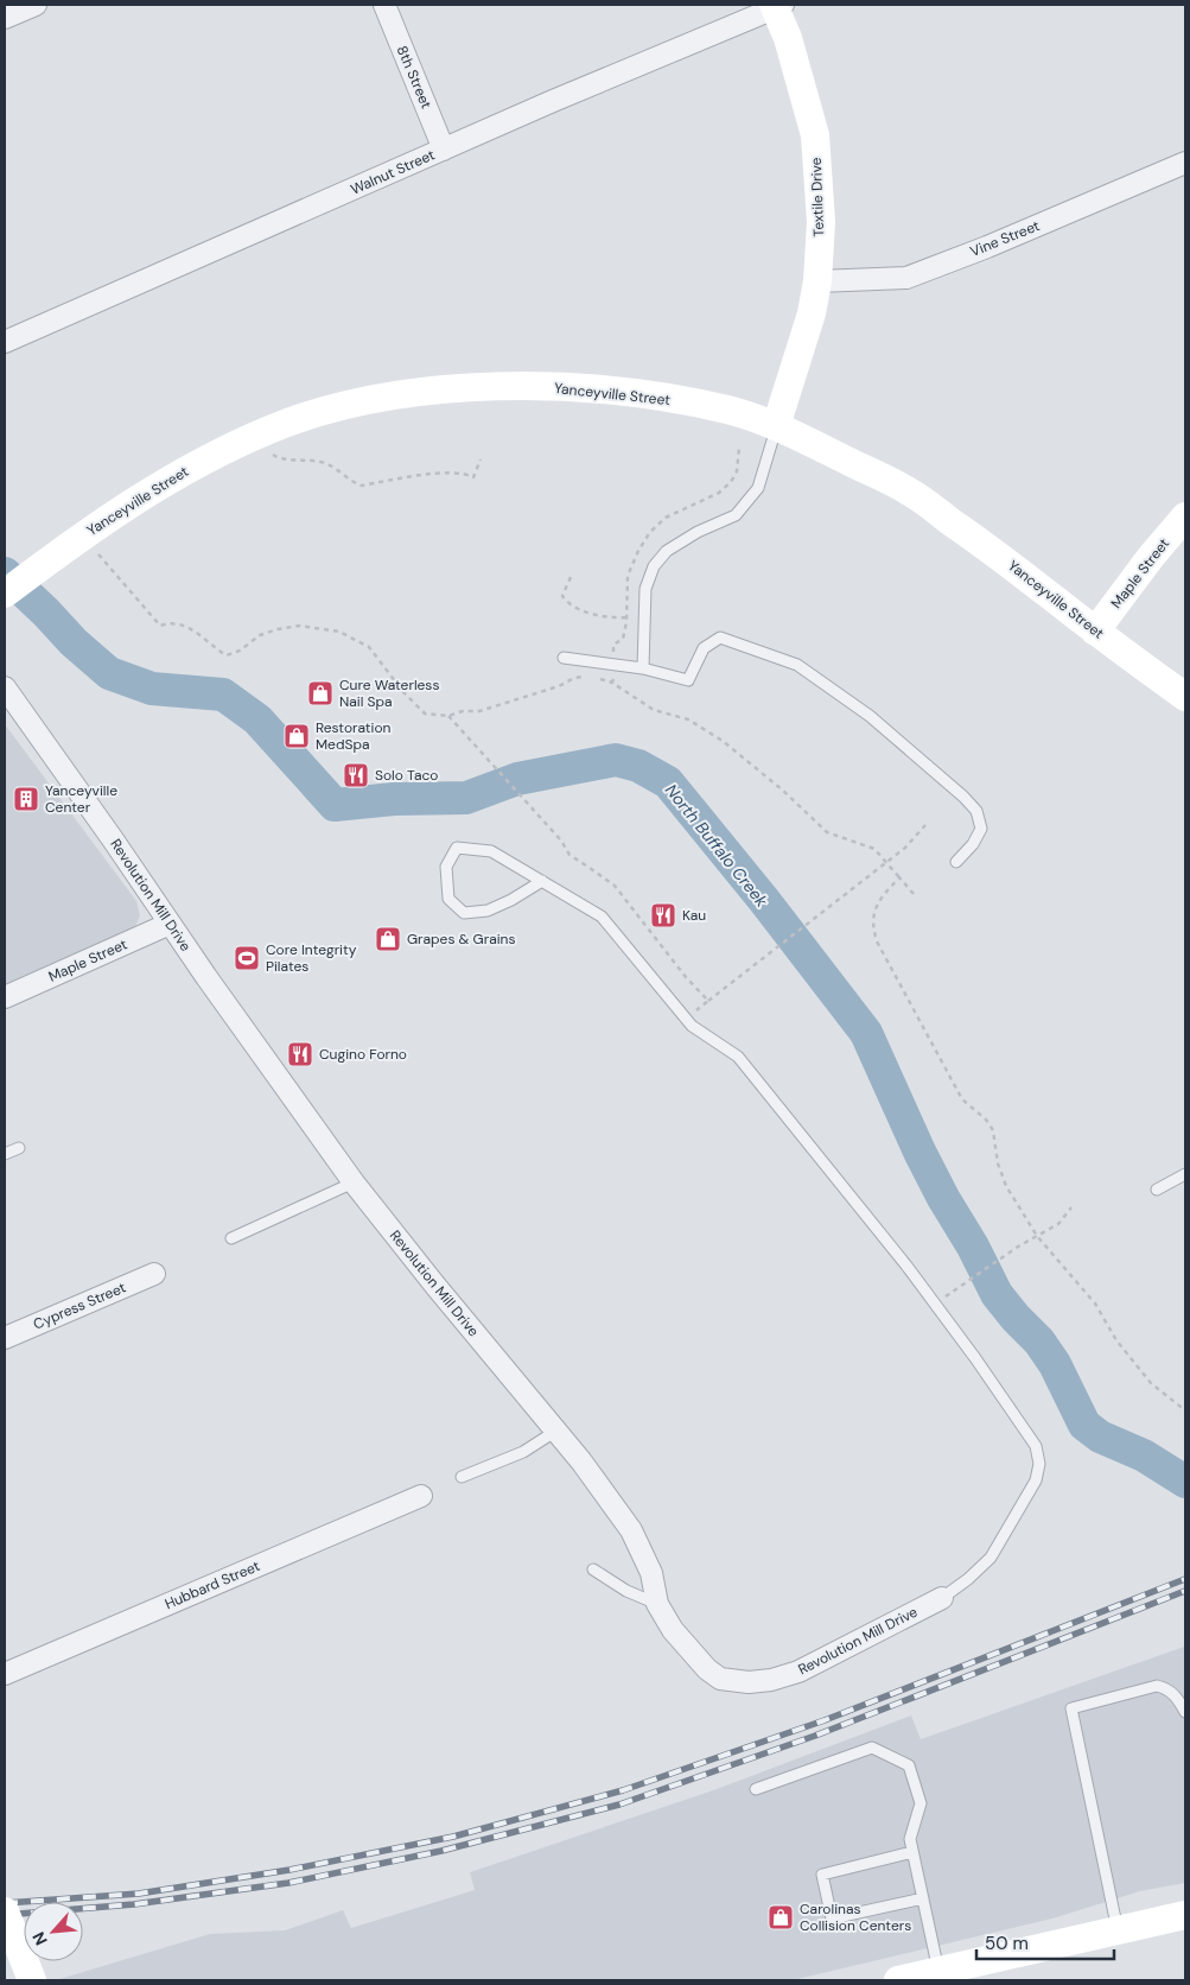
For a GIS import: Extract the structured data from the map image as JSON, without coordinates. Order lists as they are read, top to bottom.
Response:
{
  "streets": {
    "main road": ["Textile Drive", "Yanceyville Street", "Maple Street"],
    "street": [
      "8th Street",
      "Walnut Street",
      "Vine Street",
      "Revolution Mill Drive",
      "Cypress Street",
      "Hubbard Street"
    ]
  },
  "crossings": [
    ["8th Street", "Walnut Street"],
    ["Walnut Street", "Textile Drive"],
    ["Textile Drive", "Vine Street"],
    ["Textile Drive", "Yanceyville Street"],
    ["Yanceyville Street", "Maple Street"],
    ["Maple Street", "Revolution Mill Drive"]
  ],
  "water": ["North Buffalo Creek"],
  "places": {
    "shop": [
      "Cure Waterless Nail Spa",
      "Restoration MedSpa",
      "Grapes & Grains",
      "Carolinas Collision Centers"
    ],
    "restaurant": ["Solo Taco", "Kau", "Cugino Forno"],
    "building": ["Yanceyville Center"],
    "sports": ["Core Integrity Pilates"]
  },
  "scale_bar": "50 m",
  "north": "bottom left"
}
